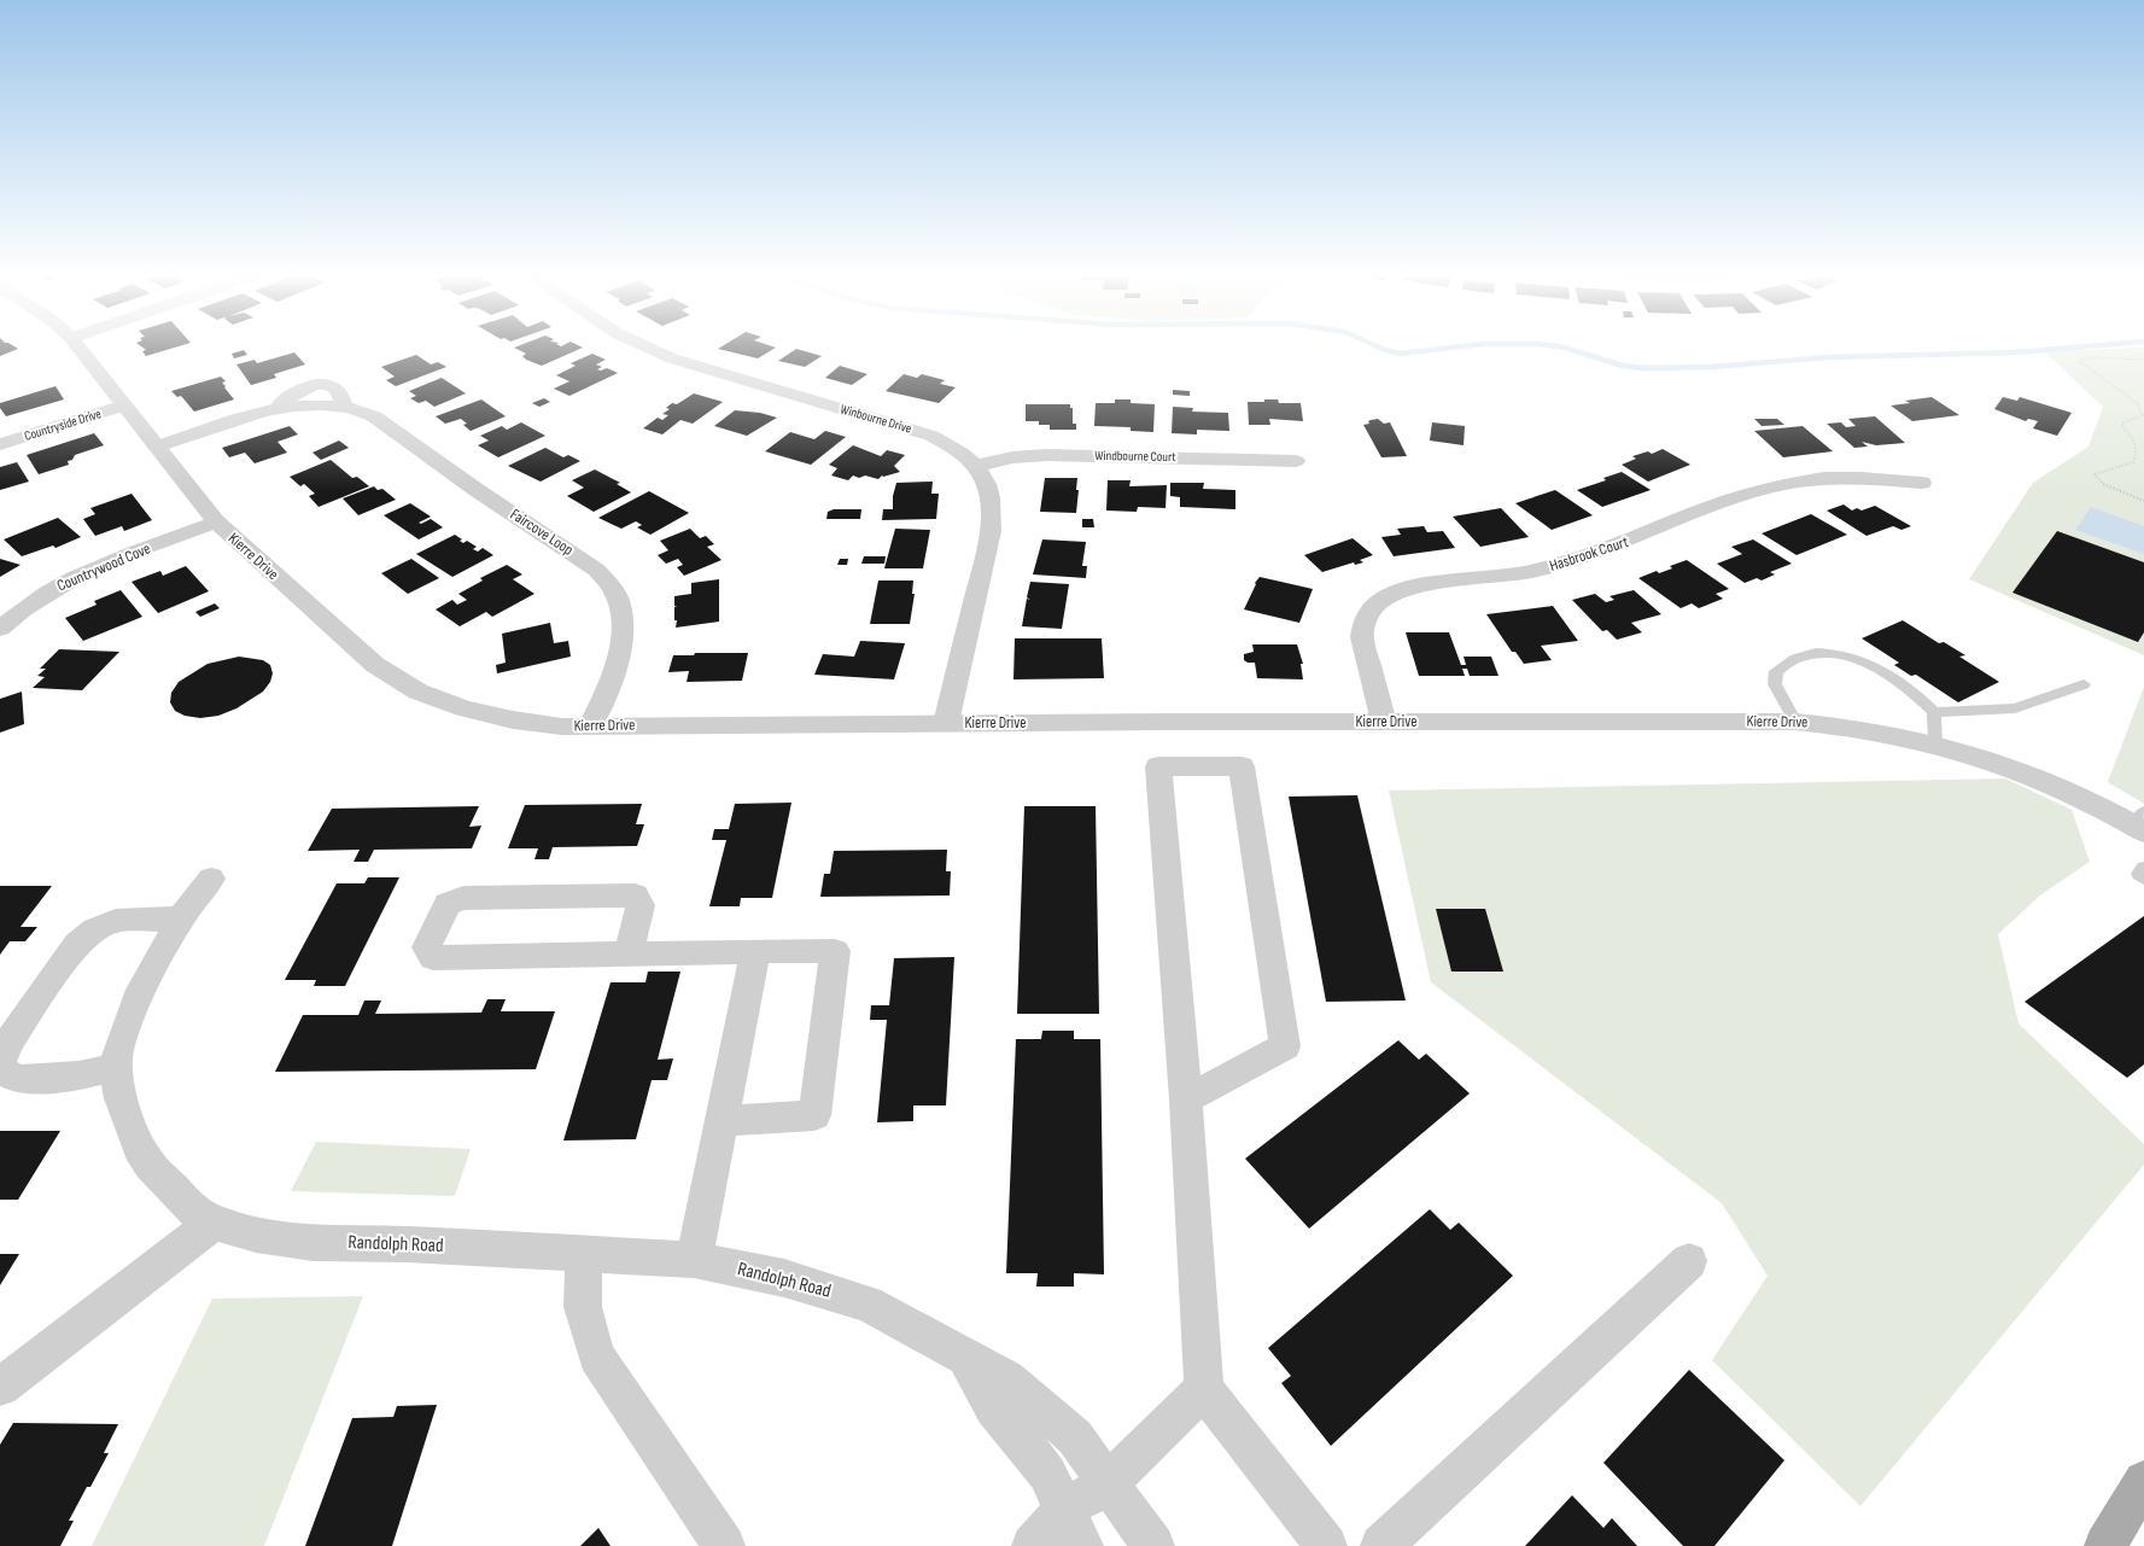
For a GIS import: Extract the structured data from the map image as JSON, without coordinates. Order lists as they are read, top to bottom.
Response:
{
  "streets": {
    "street": [
      "Winbourne Drive",
      "Countryside Drive",
      "Windbourne Court",
      "Faircove Loop",
      "Hasbrook Court",
      "Kierre Drive",
      "Countrywood Cove",
      "Randolph Road"
    ]
  },
  "crossings": [
    ["Winbourne Drive", "Windbourne Court"],
    ["Winbourne Drive", "Kierre Drive"],
    ["Countryside Drive", "Kierre Drive"],
    ["Faircove Loop", "Kierre Drive"],
    ["Hasbrook Court", "Kierre Drive"],
    ["Kierre Drive", "Countrywood Cove"]
  ]
}
